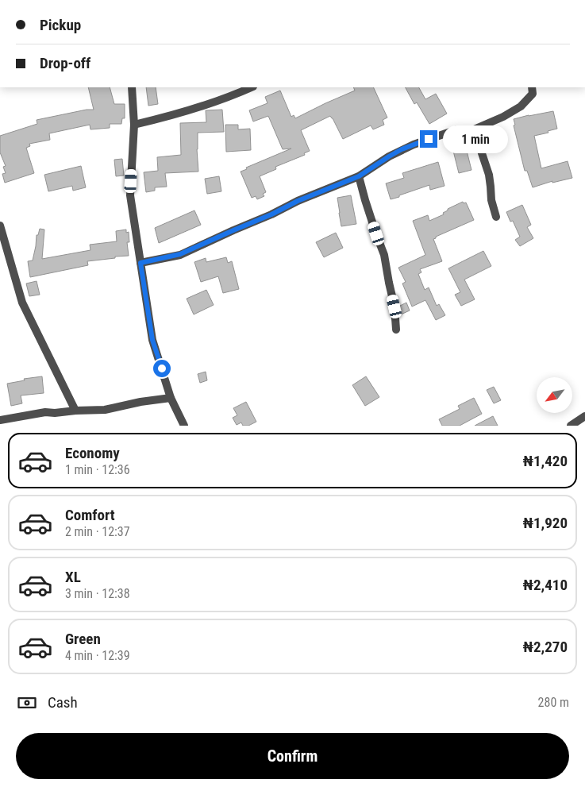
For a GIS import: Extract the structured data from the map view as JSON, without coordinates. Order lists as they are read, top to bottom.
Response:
{
  "north": "bottom left",
  "page": {
    "banner": ["Pickup", "Drop-off"],
    "bubble": "1 min",
    "list": [
      {
        "name": "Economy",
        "note": "1 min · 12:36",
        "value": "₦1,420"
      },
      {
        "name": "Comfort",
        "note": "2 min · 12:37",
        "value": "₦1,920"
      },
      {
        "name": "XL",
        "note": "3 min · 12:38",
        "value": "₦2,410"
      },
      {
        "name": "Green",
        "note": "4 min · 12:39",
        "value": "₦2,270"
      }
    ],
    "pay": ["Cash", "280 m"],
    "buttons": "Confirm"
  }
}
